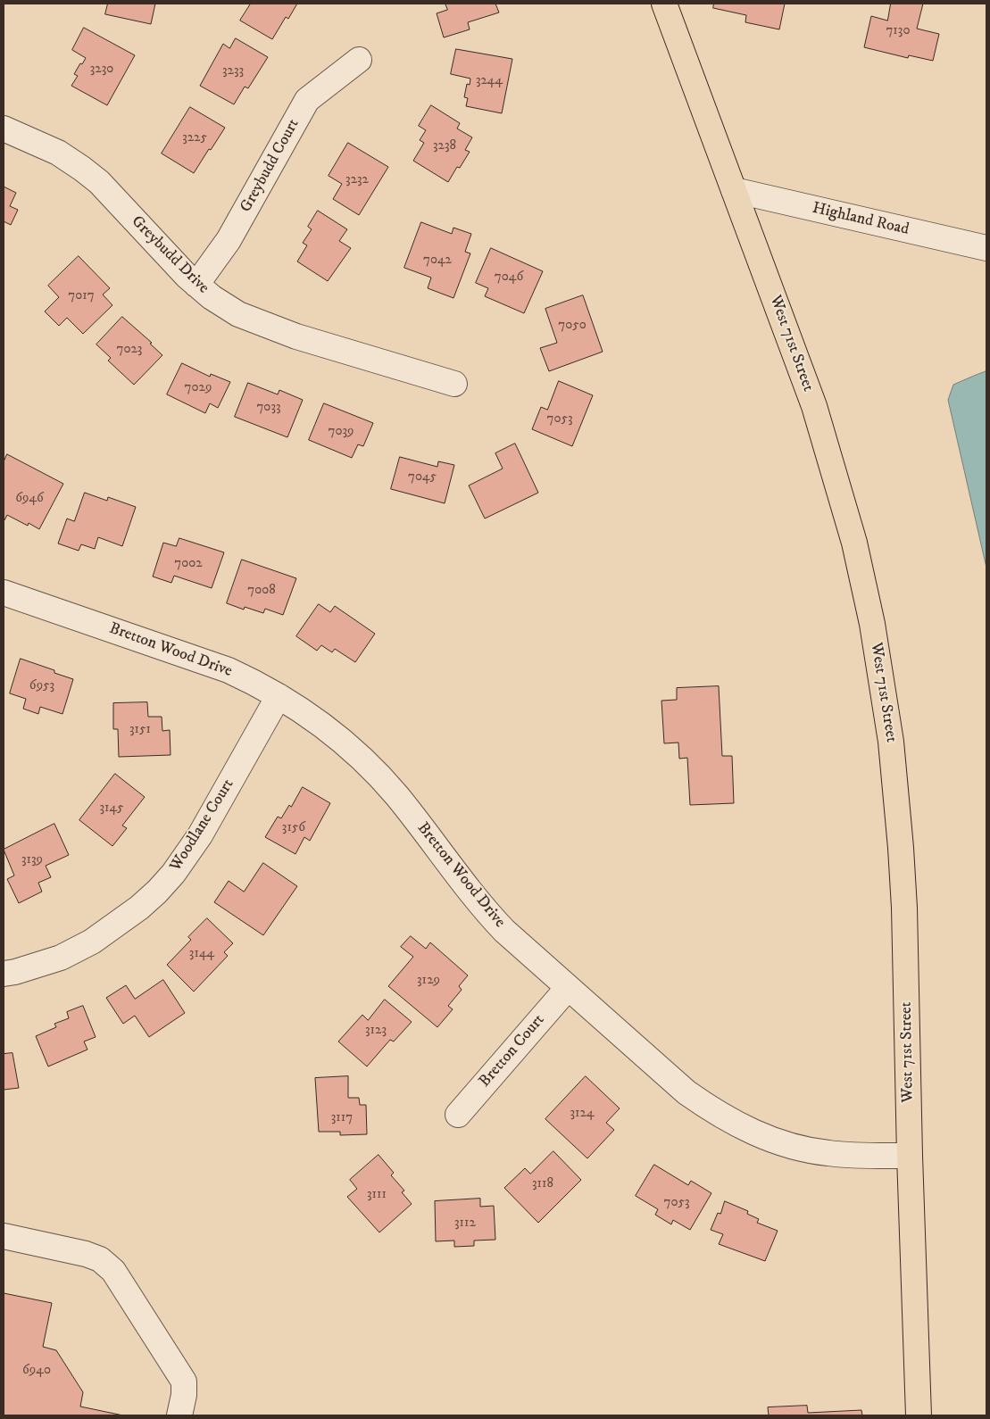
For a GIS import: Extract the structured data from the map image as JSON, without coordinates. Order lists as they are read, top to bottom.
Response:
{
  "streets": {
    "main road": ["West 71st Street"],
    "street": [
      "Greybudd Court",
      "Highland Road",
      "Greybudd Drive",
      "Bretton Wood Drive",
      "Woodlane Court",
      "Bretton Court"
    ]
  },
  "crossings": [
    ["Greybudd Court", "Greybudd Drive"],
    ["Highland Road", "West 71st Street"],
    ["West 71st Street", "Bretton Wood Drive"],
    ["Bretton Wood Drive", "Woodlane Court"],
    ["Bretton Wood Drive", "Bretton Court"]
  ],
  "house_numbers": [
    "7130",
    "3230",
    "3233",
    "3244",
    "3225",
    "3238",
    "3232",
    "7042",
    "7046",
    "7017",
    "7050",
    "7023",
    "7029",
    "7033",
    "7053",
    "7039",
    "7045",
    "6946",
    "7002",
    "7008",
    "6953",
    "3151",
    "3145",
    "3156",
    "3139",
    "3144",
    "3129",
    "3123",
    "3124",
    "3117",
    "3118",
    "3111",
    "7053",
    "3112",
    "6940"
  ]
}
